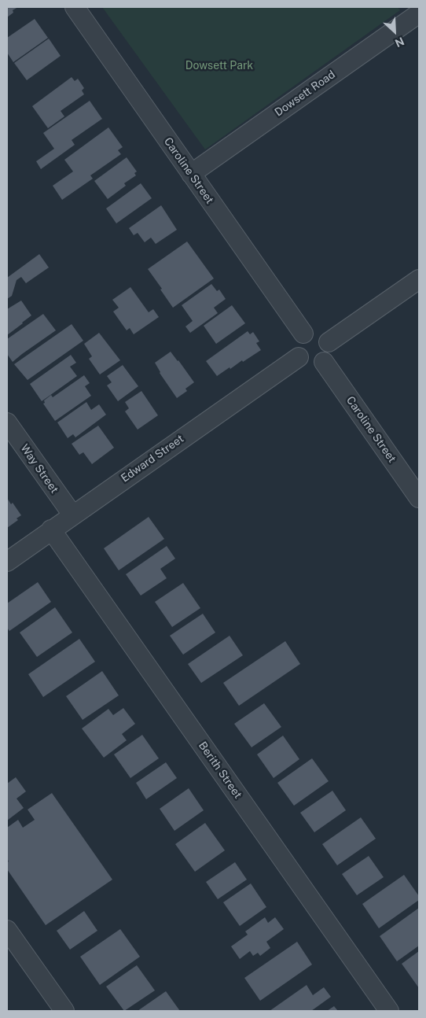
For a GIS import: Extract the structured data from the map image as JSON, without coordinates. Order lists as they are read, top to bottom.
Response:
{
  "streets": {
    "street": [
      "Dowsett Road",
      "Caroline Street",
      "Edward Street",
      "Way Street",
      "Berith Street"
    ]
  },
  "crossings": [
    ["Dowsett Road", "Caroline Street"],
    ["Caroline Street", "Edward Street"],
    ["Edward Street", "Way Street"],
    ["Edward Street", "Berith Street"]
  ],
  "parks": ["Dowsett Park"],
  "north": "bottom right"
}
